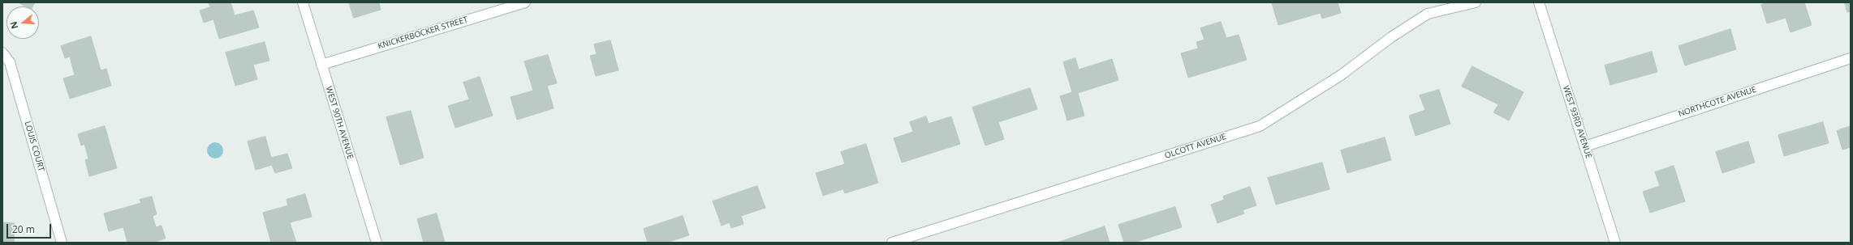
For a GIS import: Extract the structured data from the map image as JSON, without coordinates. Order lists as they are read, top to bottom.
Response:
{
  "streets": {
    "street": [
      "KNICKERBOCKER STREET",
      "NORTHCOTE AVENUE",
      "WEST 93RD AVENUE",
      "WEST 90TH AVENUE",
      "LOUIS COURT",
      "OLCOTT AVENUE"
    ]
  },
  "crossings": [
    ["KNICKERBOCKER STREET", "WEST 90TH AVENUE"],
    ["NORTHCOTE AVENUE", "WEST 93RD AVENUE"]
  ],
  "scale_bar": "20 m",
  "north": "left"
}
